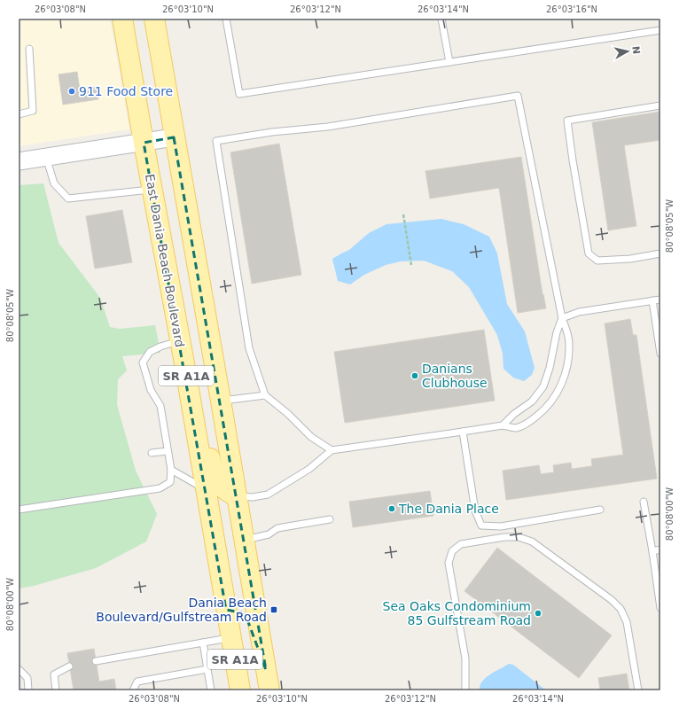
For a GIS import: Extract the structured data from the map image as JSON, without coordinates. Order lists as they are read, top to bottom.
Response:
{
  "streets": {
    "main road": ["East Dania Beach Boulevard", "SR A1A"]
  },
  "places": {
    "other": [
      "911 Food Store",
      "Danians Clubhouse",
      "The Dania Place",
      "Sea Oaks Condominium 85 Gulfstream Road"
    ],
    "transit": ["Dania Beach Boulevard/Gulfstream Road"]
  },
  "north": "right",
  "coordinates": [
    "26°03'08\"N",
    "26°03'10\"N",
    "26°03'12\"N",
    "26°03'14\"N",
    "26°03'16\"N",
    "80°08'05\"W",
    "80°08'00\"W"
  ]
}
